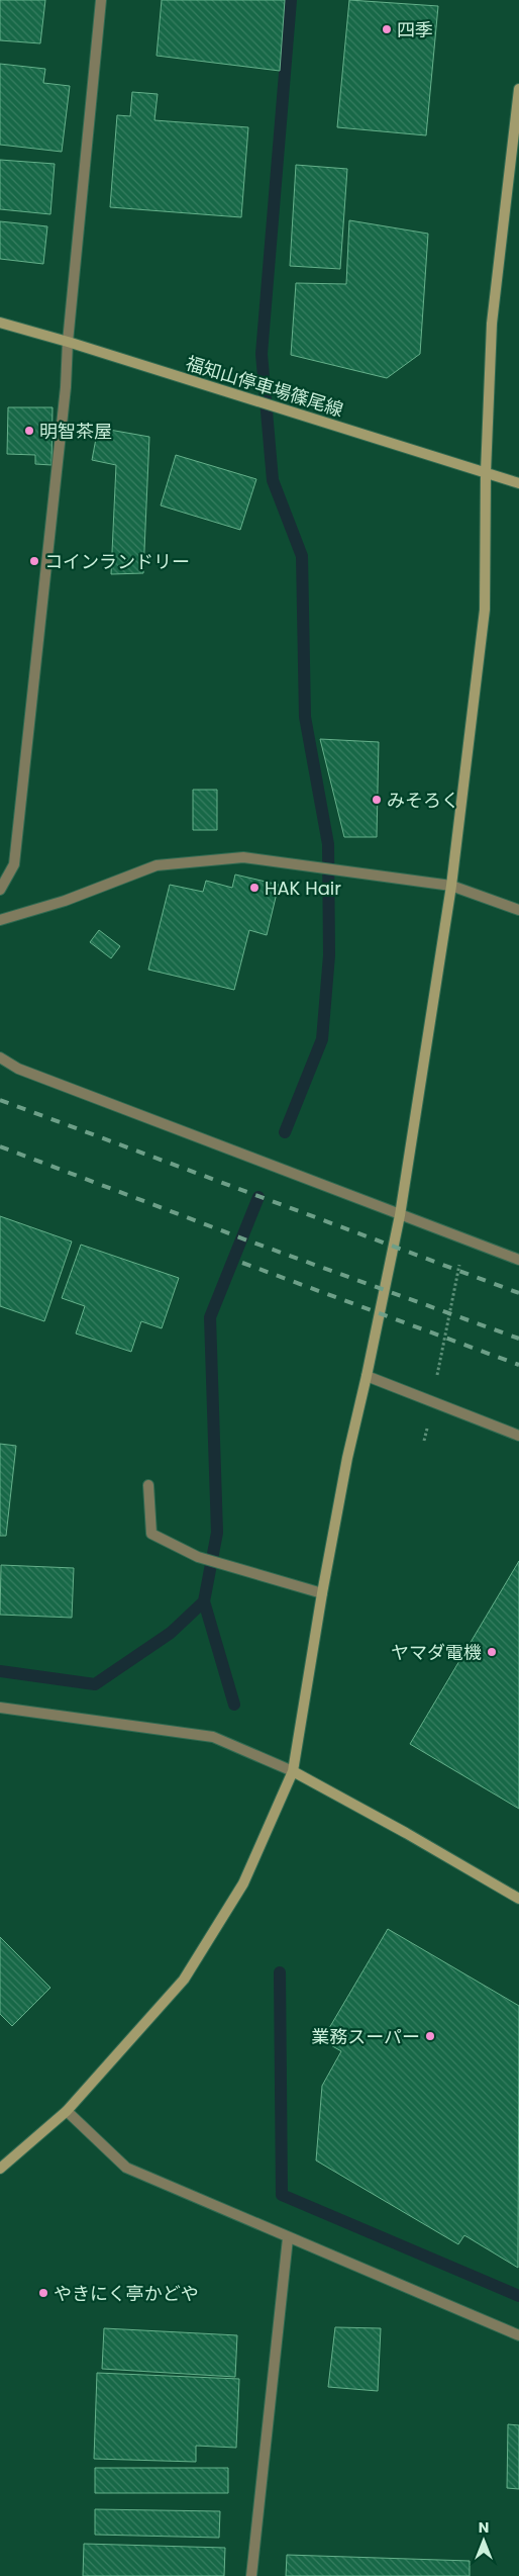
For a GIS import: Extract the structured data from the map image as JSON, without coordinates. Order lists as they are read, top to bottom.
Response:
{
  "streets": {
    "street": ["福知山停車場篠尾線"]
  },
  "places": [
    "四季",
    "明智茶屋",
    "コインランドリー",
    "みそろく",
    "HAK Hair",
    "ヤマダ電機",
    "業務スーパー",
    "やきにく亭かどや"
  ],
  "north": "top"
}
